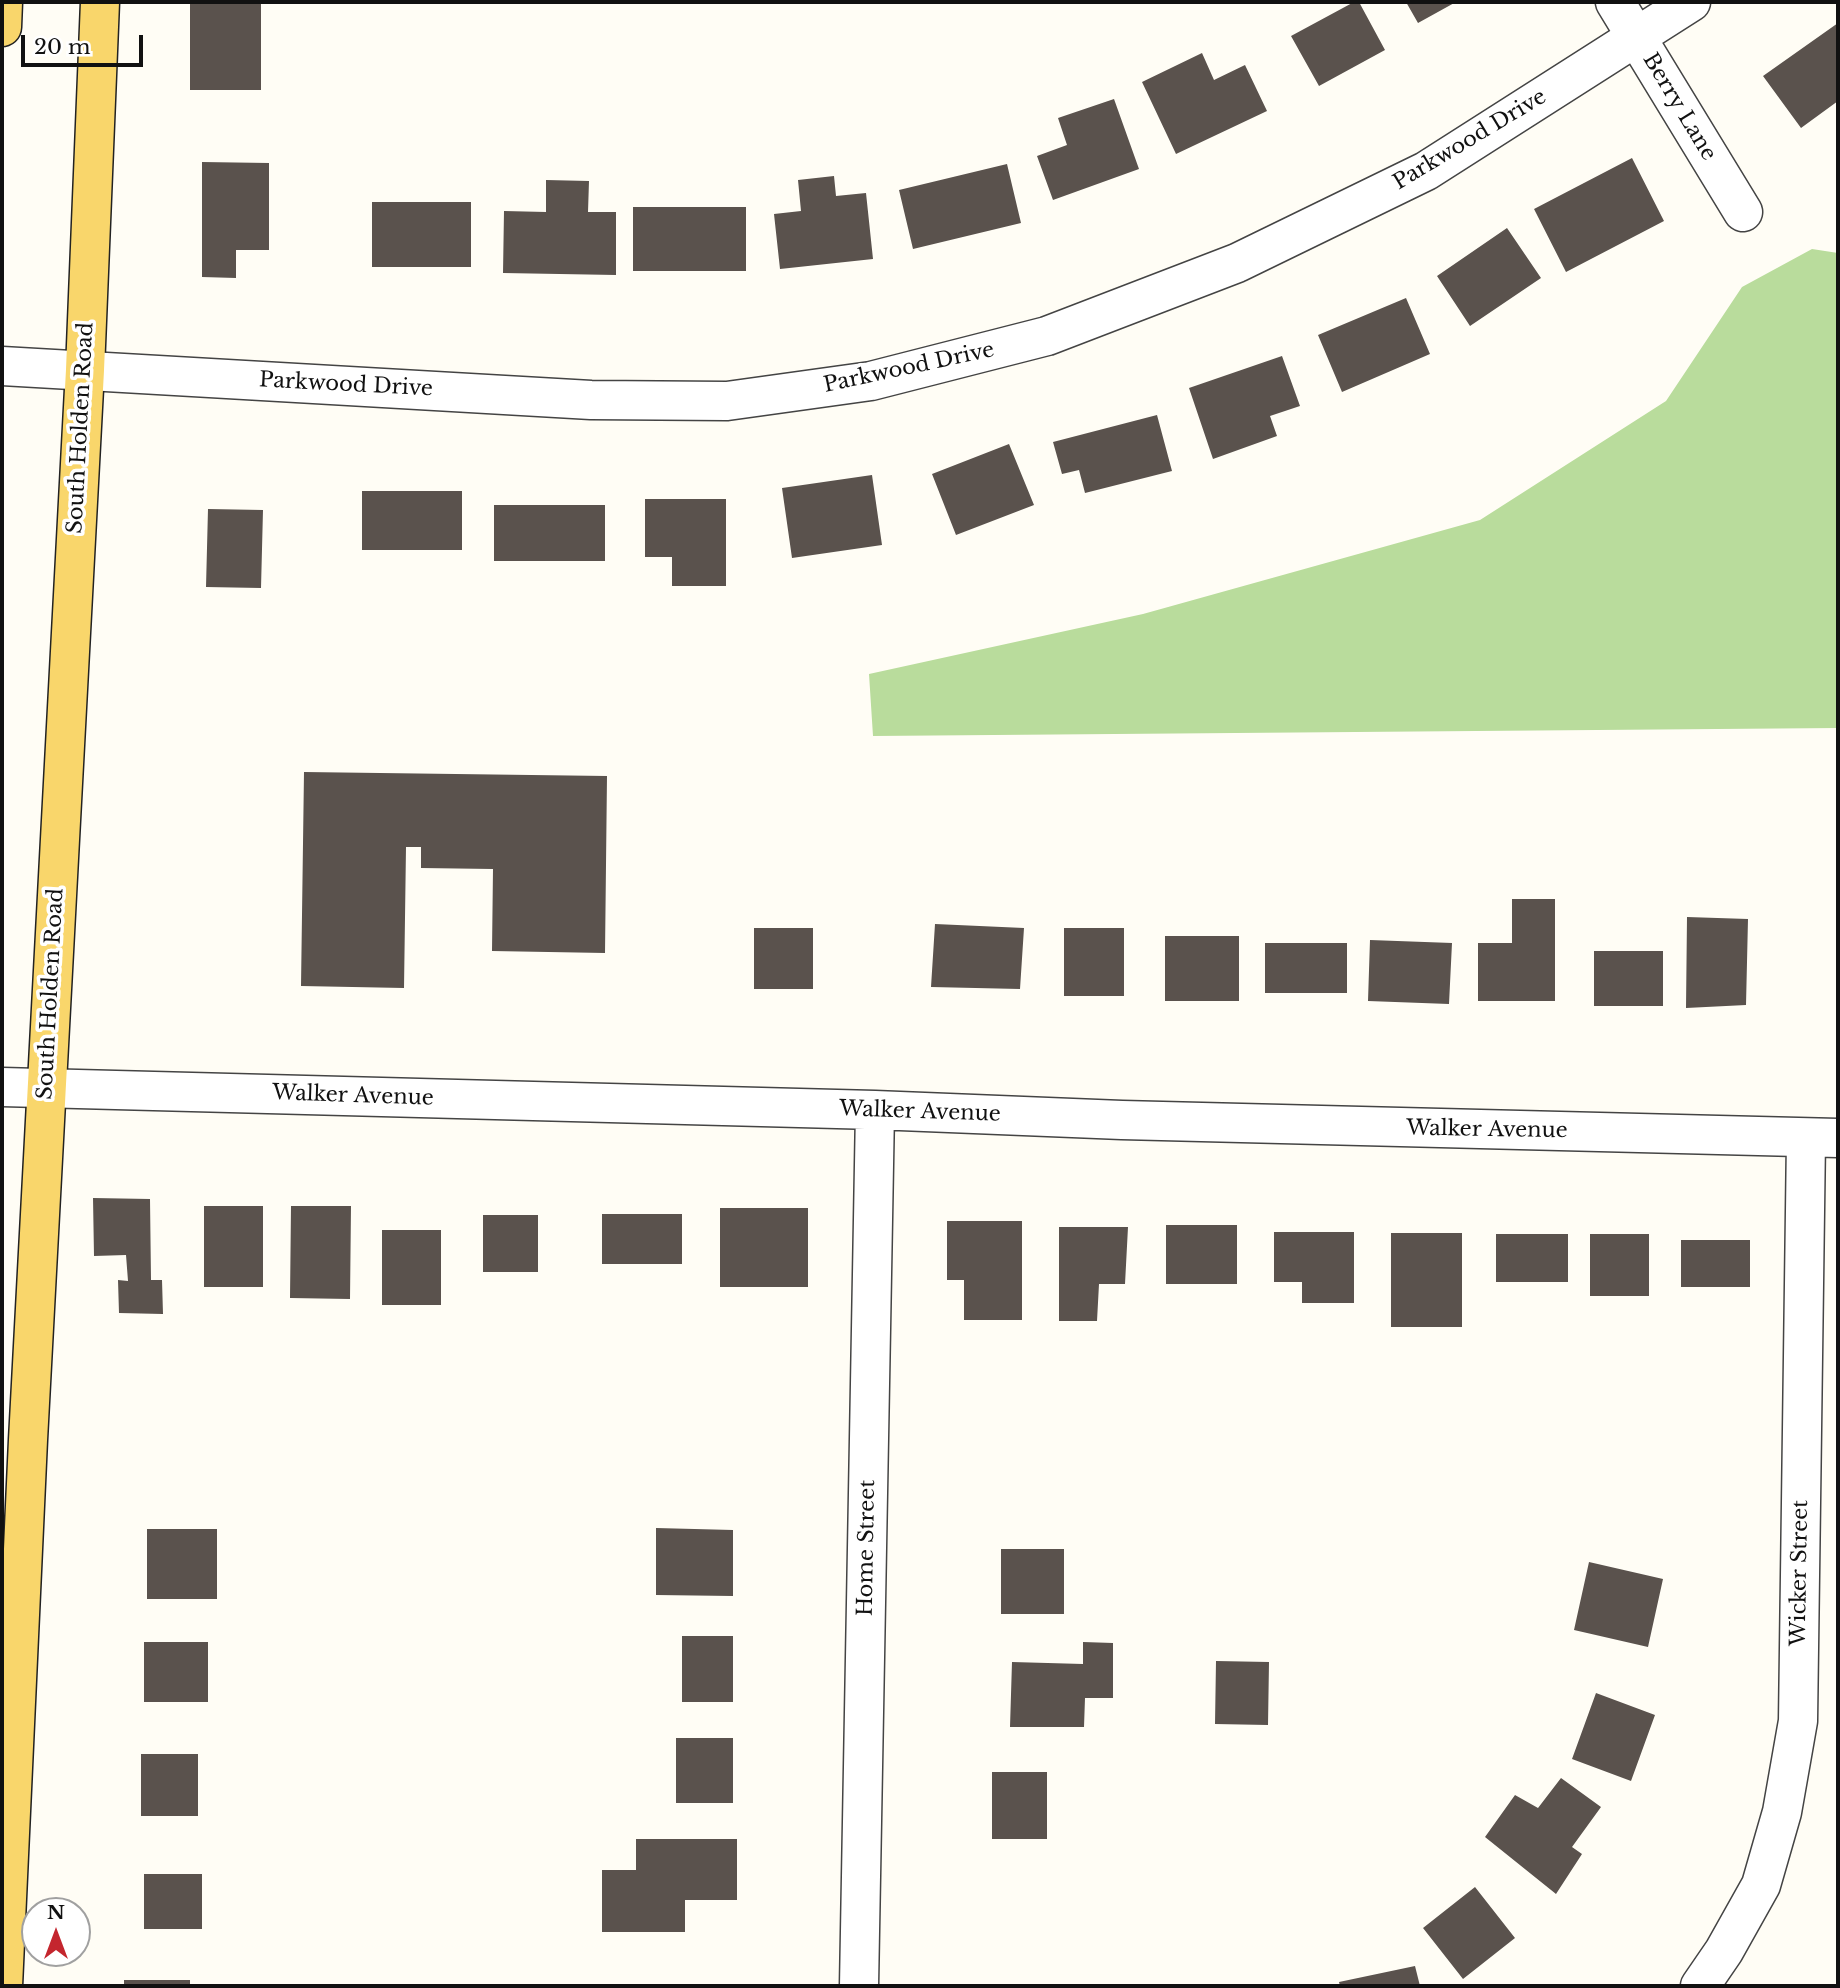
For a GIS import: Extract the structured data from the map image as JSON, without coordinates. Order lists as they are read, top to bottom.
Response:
{
  "streets": {
    "main road": ["South Holden Road"],
    "street": [
      "Berry Lane",
      "Parkwood Drive",
      "Walker Avenue",
      "Home Street",
      "Wicker Street"
    ]
  },
  "crossings": [
    ["Berry Lane", "Parkwood Drive"],
    ["Parkwood Drive", "South Holden Road"],
    ["South Holden Road", "Walker Avenue"],
    ["Walker Avenue", "Home Street"],
    ["Walker Avenue", "Wicker Street"]
  ],
  "scale_bar": "20 m",
  "north": "top"
}
